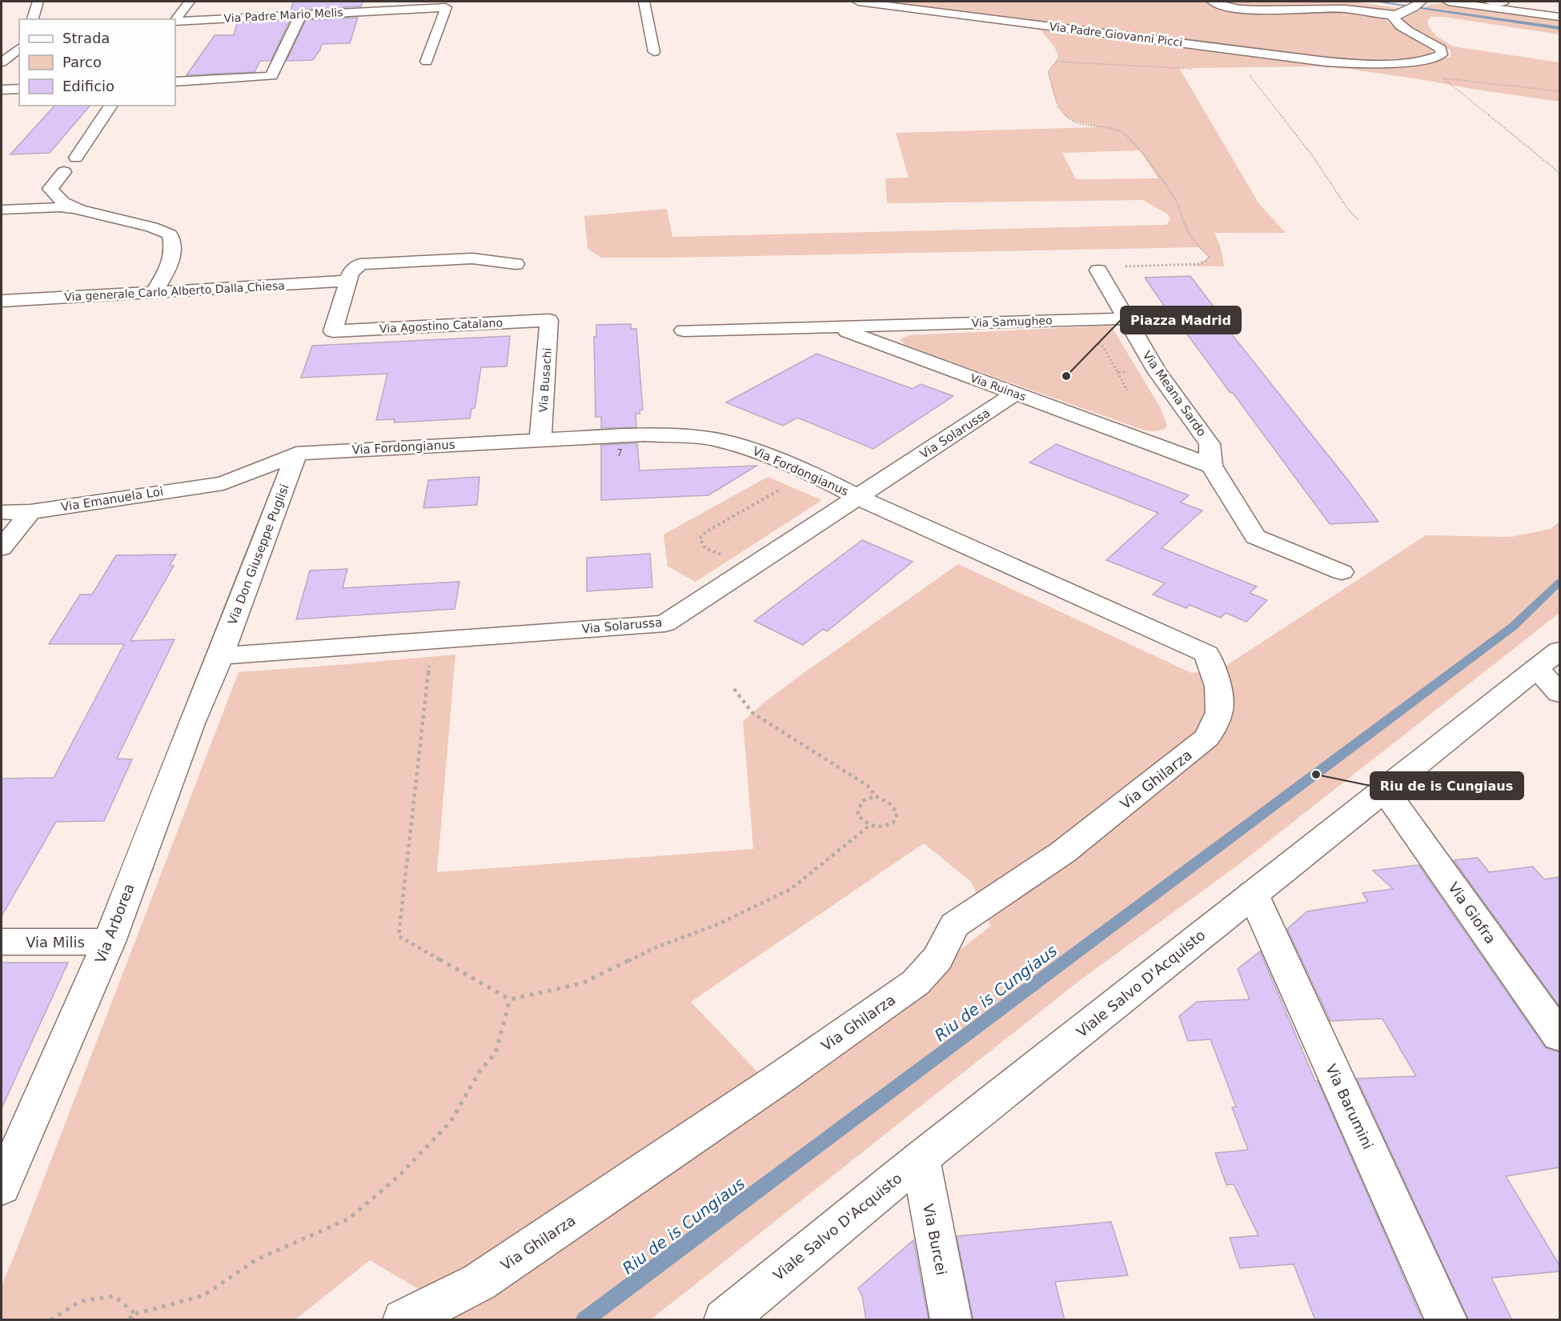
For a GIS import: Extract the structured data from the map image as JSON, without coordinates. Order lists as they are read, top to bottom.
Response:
{
  "streets": {
    "street": [
      "Via Padre Mario Melis",
      "Via Padre Giovanni Picci",
      "Via generale Carlo Alberto Dalla Chiesa",
      "Via Samugheo",
      "Via Agostino Catalano",
      "Via Busachi",
      "Via Ruinas",
      "Via Meana Sardo",
      "Via Solarussa",
      "Via Fordongianus",
      "Via Emanuela Loi",
      "Via Don Giuseppe Puglisi",
      "Via Ghilarza",
      "Via Giofra",
      "Via Arborea",
      "Via Milis",
      "Viale Salvo D'Acquisto",
      "Via Barumini",
      "Via Burcei"
    ]
  },
  "crossings": [
    ["Via generale Carlo Alberto Dalla Chiesa", "Via Agostino Catalano"],
    ["Via Samugheo", "Via Ruinas"],
    ["Via Samugheo", "Via Meana Sardo"],
    ["Via Agostino Catalano", "Via Busachi"],
    ["Via Busachi", "Via Fordongianus"],
    ["Via Ruinas", "Via Meana Sardo"],
    ["Via Ruinas", "Via Solarussa"],
    ["Via Solarussa", "Via Fordongianus"],
    ["Via Solarussa", "Via Don Giuseppe Puglisi"],
    ["Via Solarussa", "Via Arborea"],
    ["Via Fordongianus", "Via Emanuela Loi"],
    ["Via Fordongianus", "Via Don Giuseppe Puglisi"],
    ["Via Fordongianus", "Via Ghilarza"],
    ["Via Don Giuseppe Puglisi", "Via Arborea"],
    ["Via Giofra", "Viale Salvo D'Acquisto"],
    ["Via Arborea", "Via Milis"],
    ["Viale Salvo D'Acquisto", "Via Barumini"],
    ["Viale Salvo D'Acquisto", "Via Burcei"]
  ],
  "water": ["Riu de is Cungiaus"],
  "places": ["Piazza Madrid", "Riu de is Cungiaus"],
  "house_numbers": ["7"],
  "legend": ["Strada", "Parco", "Edificio"]
}
